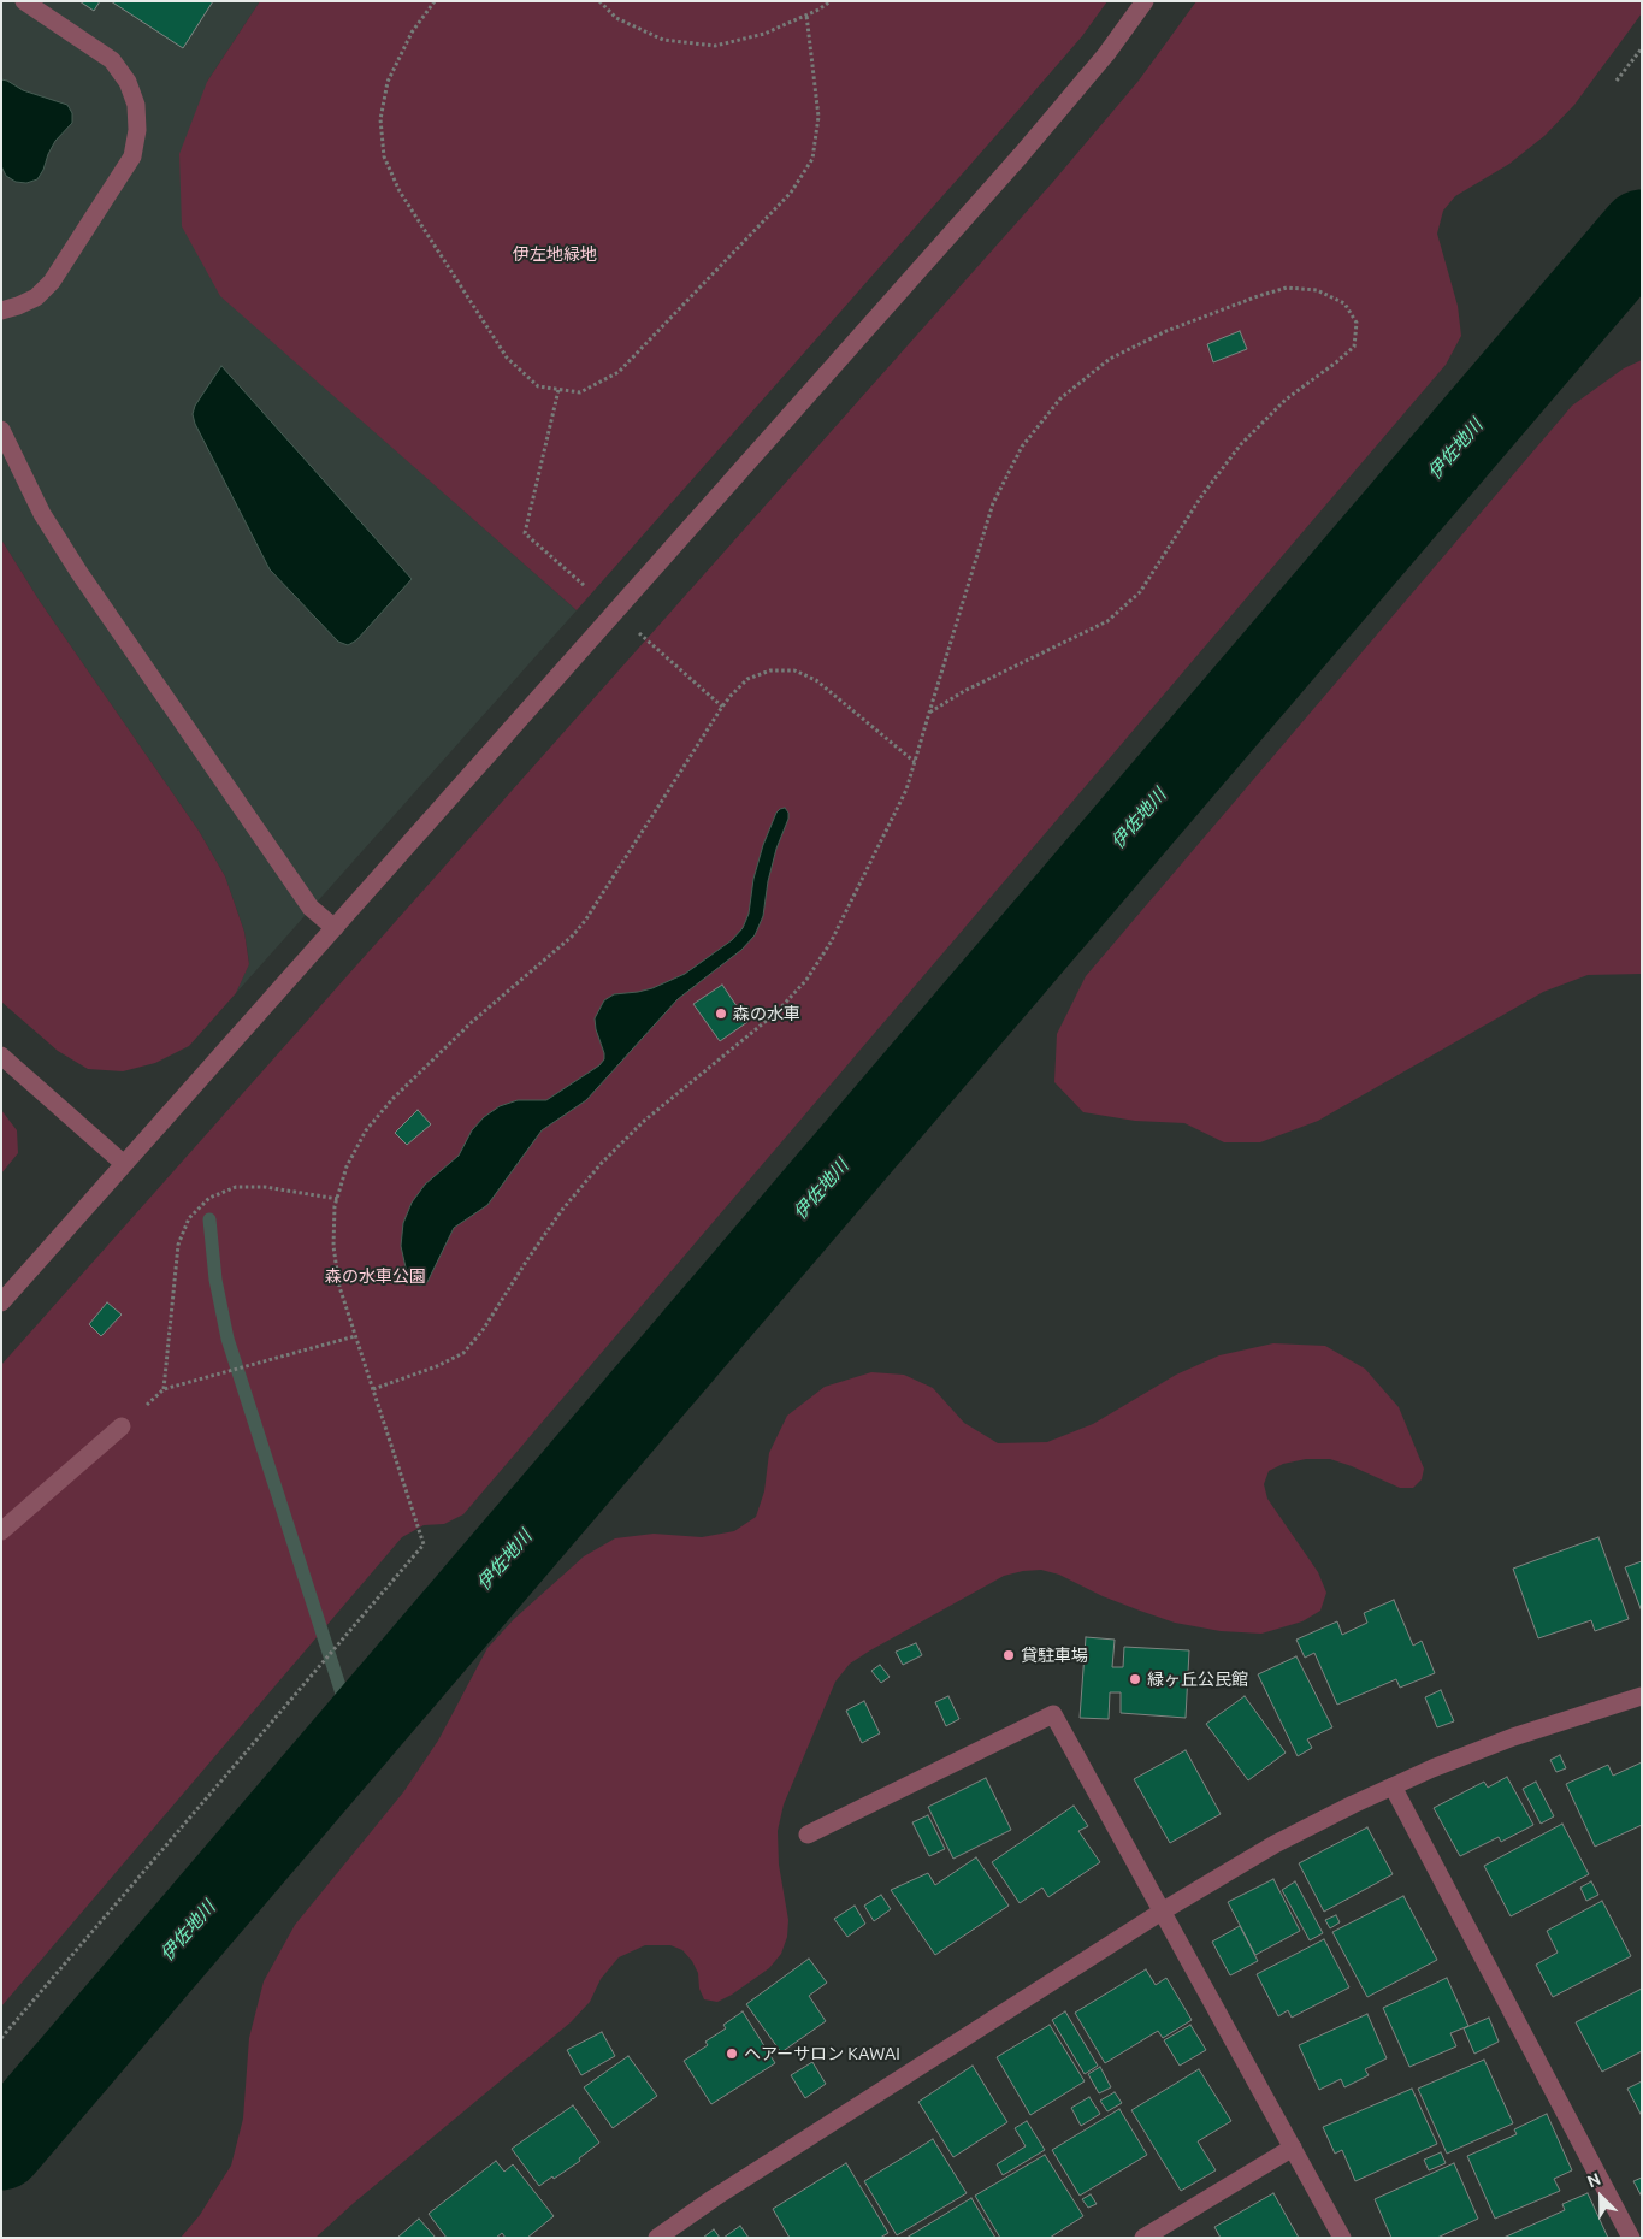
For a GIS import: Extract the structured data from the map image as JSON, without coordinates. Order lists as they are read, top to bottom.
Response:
{
  "water": ["伊佐地川"],
  "parks": ["伊左地緑地", "森の水車公園"],
  "places": [
    "森の水車",
    "貸駐車場",
    "緑ヶ丘公民館",
    "ヘアーサロン KAWAI"
  ],
  "north": "top left"
}
